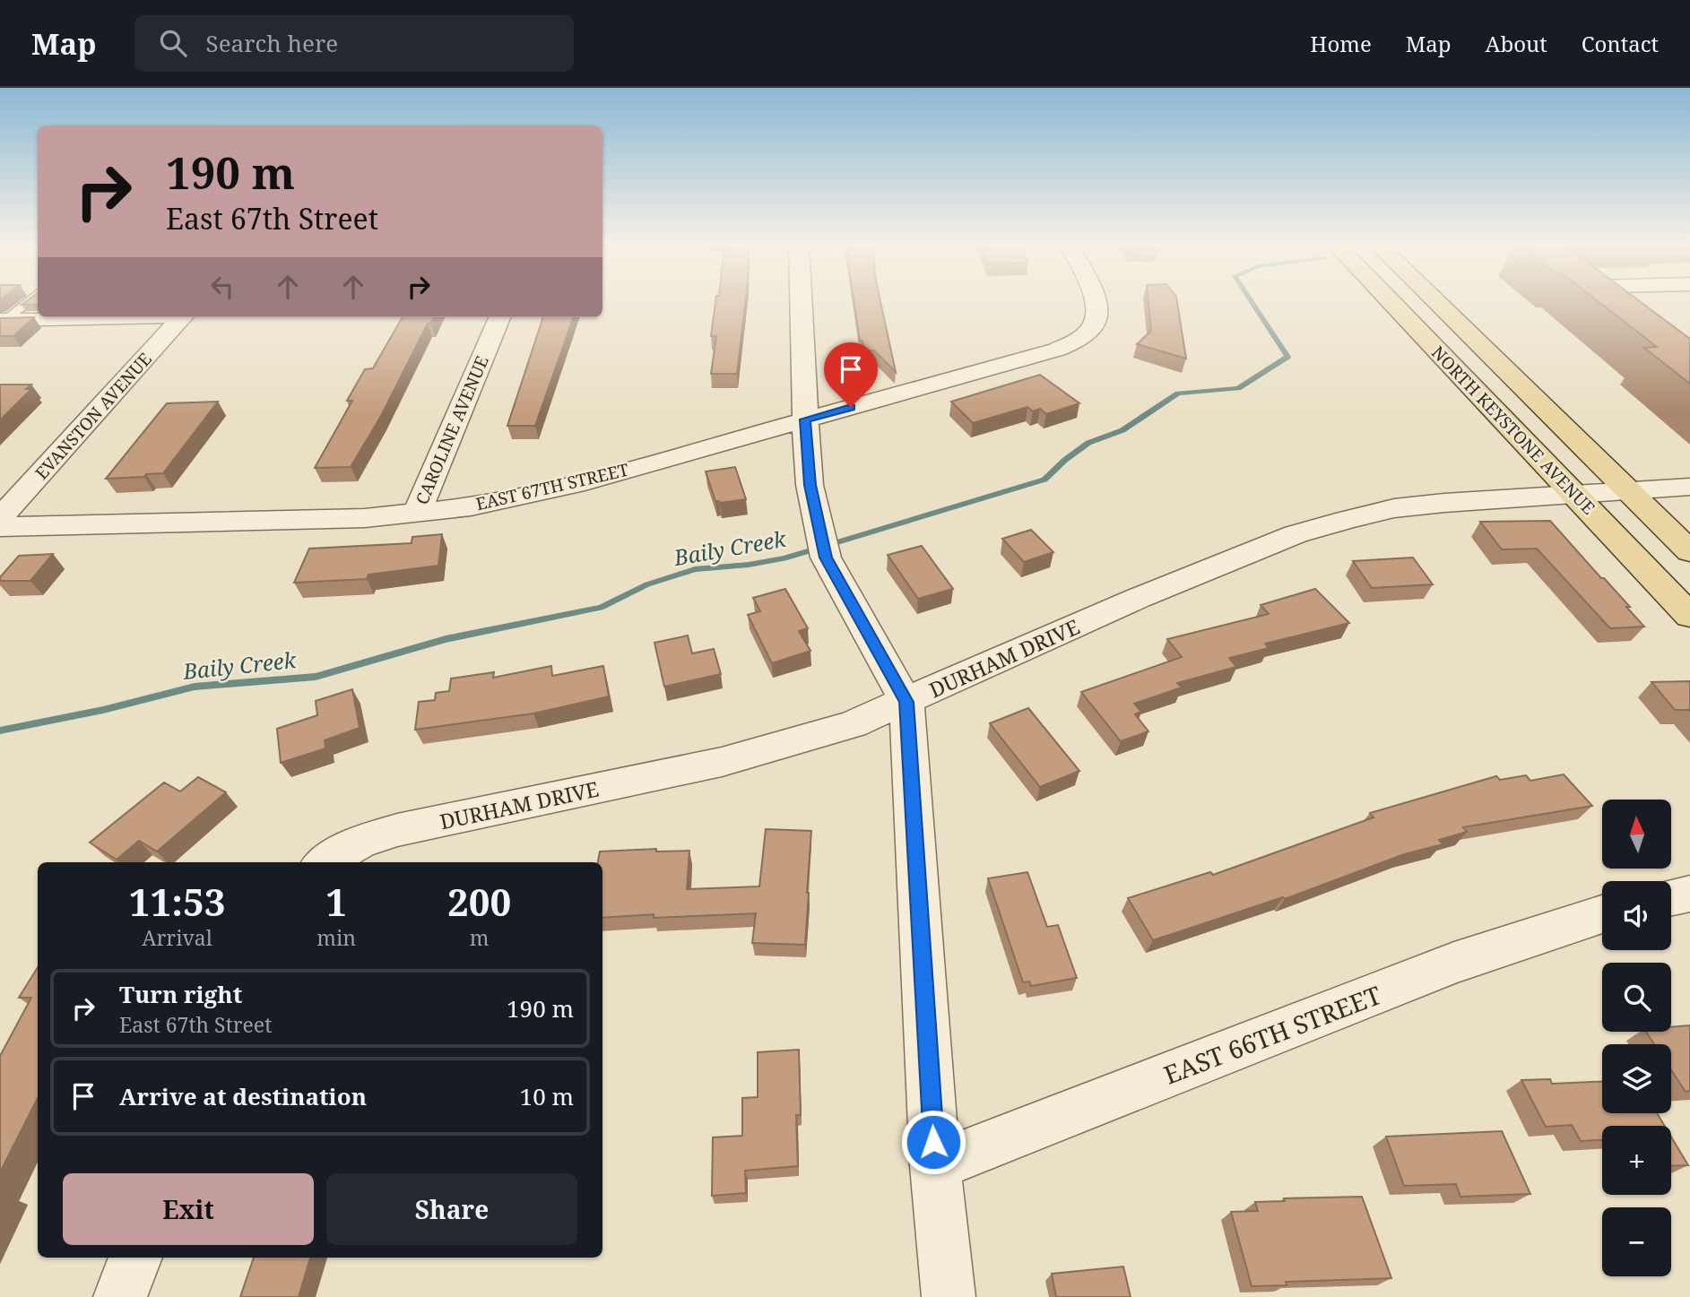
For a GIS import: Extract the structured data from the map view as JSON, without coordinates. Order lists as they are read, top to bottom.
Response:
{
  "streets": {
    "main road": ["NORTH KEYSTONE AVENUE"],
    "street": [
      "EVANSTON AVENUE",
      "CAROLINE AVENUE",
      "EAST 67TH STREET",
      "DURHAM DRIVE",
      "EAST 66TH STREET"
    ]
  },
  "crossings": [
    ["CAROLINE AVENUE", "EAST 67TH STREET"],
    ["NORTH KEYSTONE AVENUE", "DURHAM DRIVE"]
  ],
  "water": ["Baily Creek"],
  "north": "top",
  "page": {
    "header": "Map",
    "search": "Search here",
    "nav": [
      "Home",
      "Map",
      "About",
      "Contact"
    ],
    "turn": ["190 m", "East 67th Street"],
    "map_buttons": ["+", "−"],
    "eta": [
      "11:53",
      "Arrival",
      "1",
      "min",
      "200",
      "m"
    ],
    "list": [
      {
        "name": "Turn right",
        "note": "East 67th Street",
        "value": "190 m"
      },
      {
        "name": "Arrive at destination",
        "value": "10 m"
      }
    ],
    "buttons": ["Exit", "Share"]
  }
}
